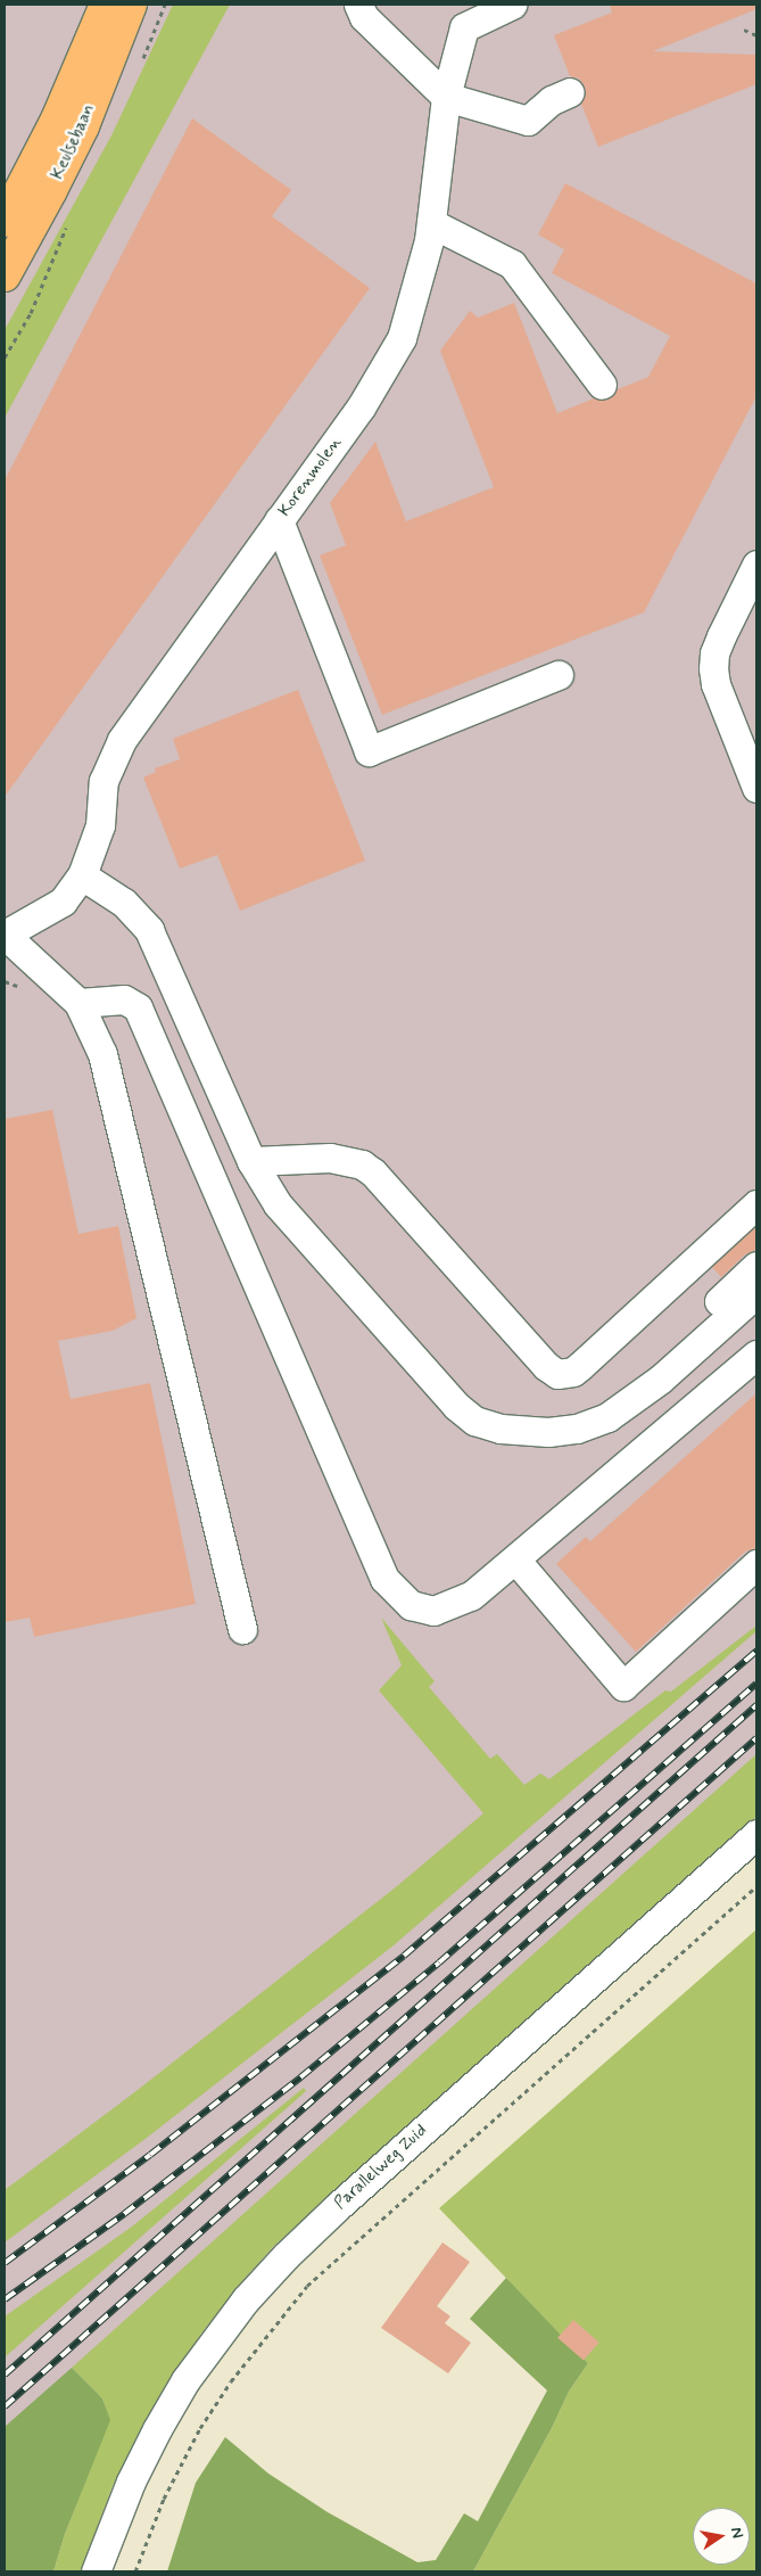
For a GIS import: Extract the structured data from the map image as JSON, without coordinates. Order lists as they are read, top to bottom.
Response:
{
  "streets": {
    "main road": ["Keulsebaan"],
    "street": ["Korenmolen", "Parallelweg Zuid"]
  },
  "north": "right"
}
